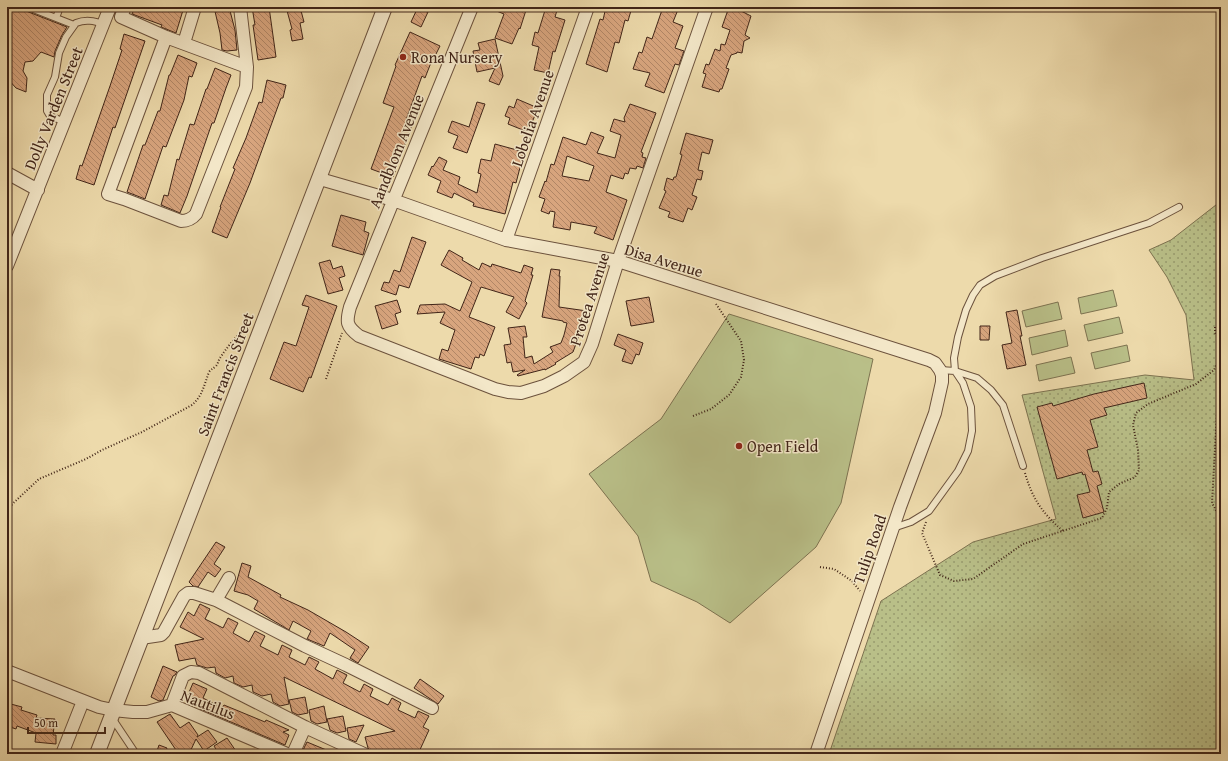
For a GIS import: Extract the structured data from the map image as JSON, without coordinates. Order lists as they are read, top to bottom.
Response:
{
  "streets": {
    "street": [
      "Dolly Varden Street",
      "Lobelia Avenue",
      "Aandblom Avenue",
      "Disa Avenue",
      "Protea Avenue",
      "Saint Francis Street",
      "Tulip Road",
      "Nautilus"
    ]
  },
  "crossings": [
    ["Lobelia Avenue", "Disa Avenue"],
    ["Aandblom Avenue", "Disa Avenue"],
    ["Aandblom Avenue", "Protea Avenue"],
    ["Disa Avenue", "Protea Avenue"],
    ["Disa Avenue", "Saint Francis Street"],
    ["Disa Avenue", "Tulip Road"],
    ["Saint Francis Street", "Nautilus"]
  ],
  "places": ["Rona Nursery", "Open Field"],
  "scale_bar": "50 m"
}
